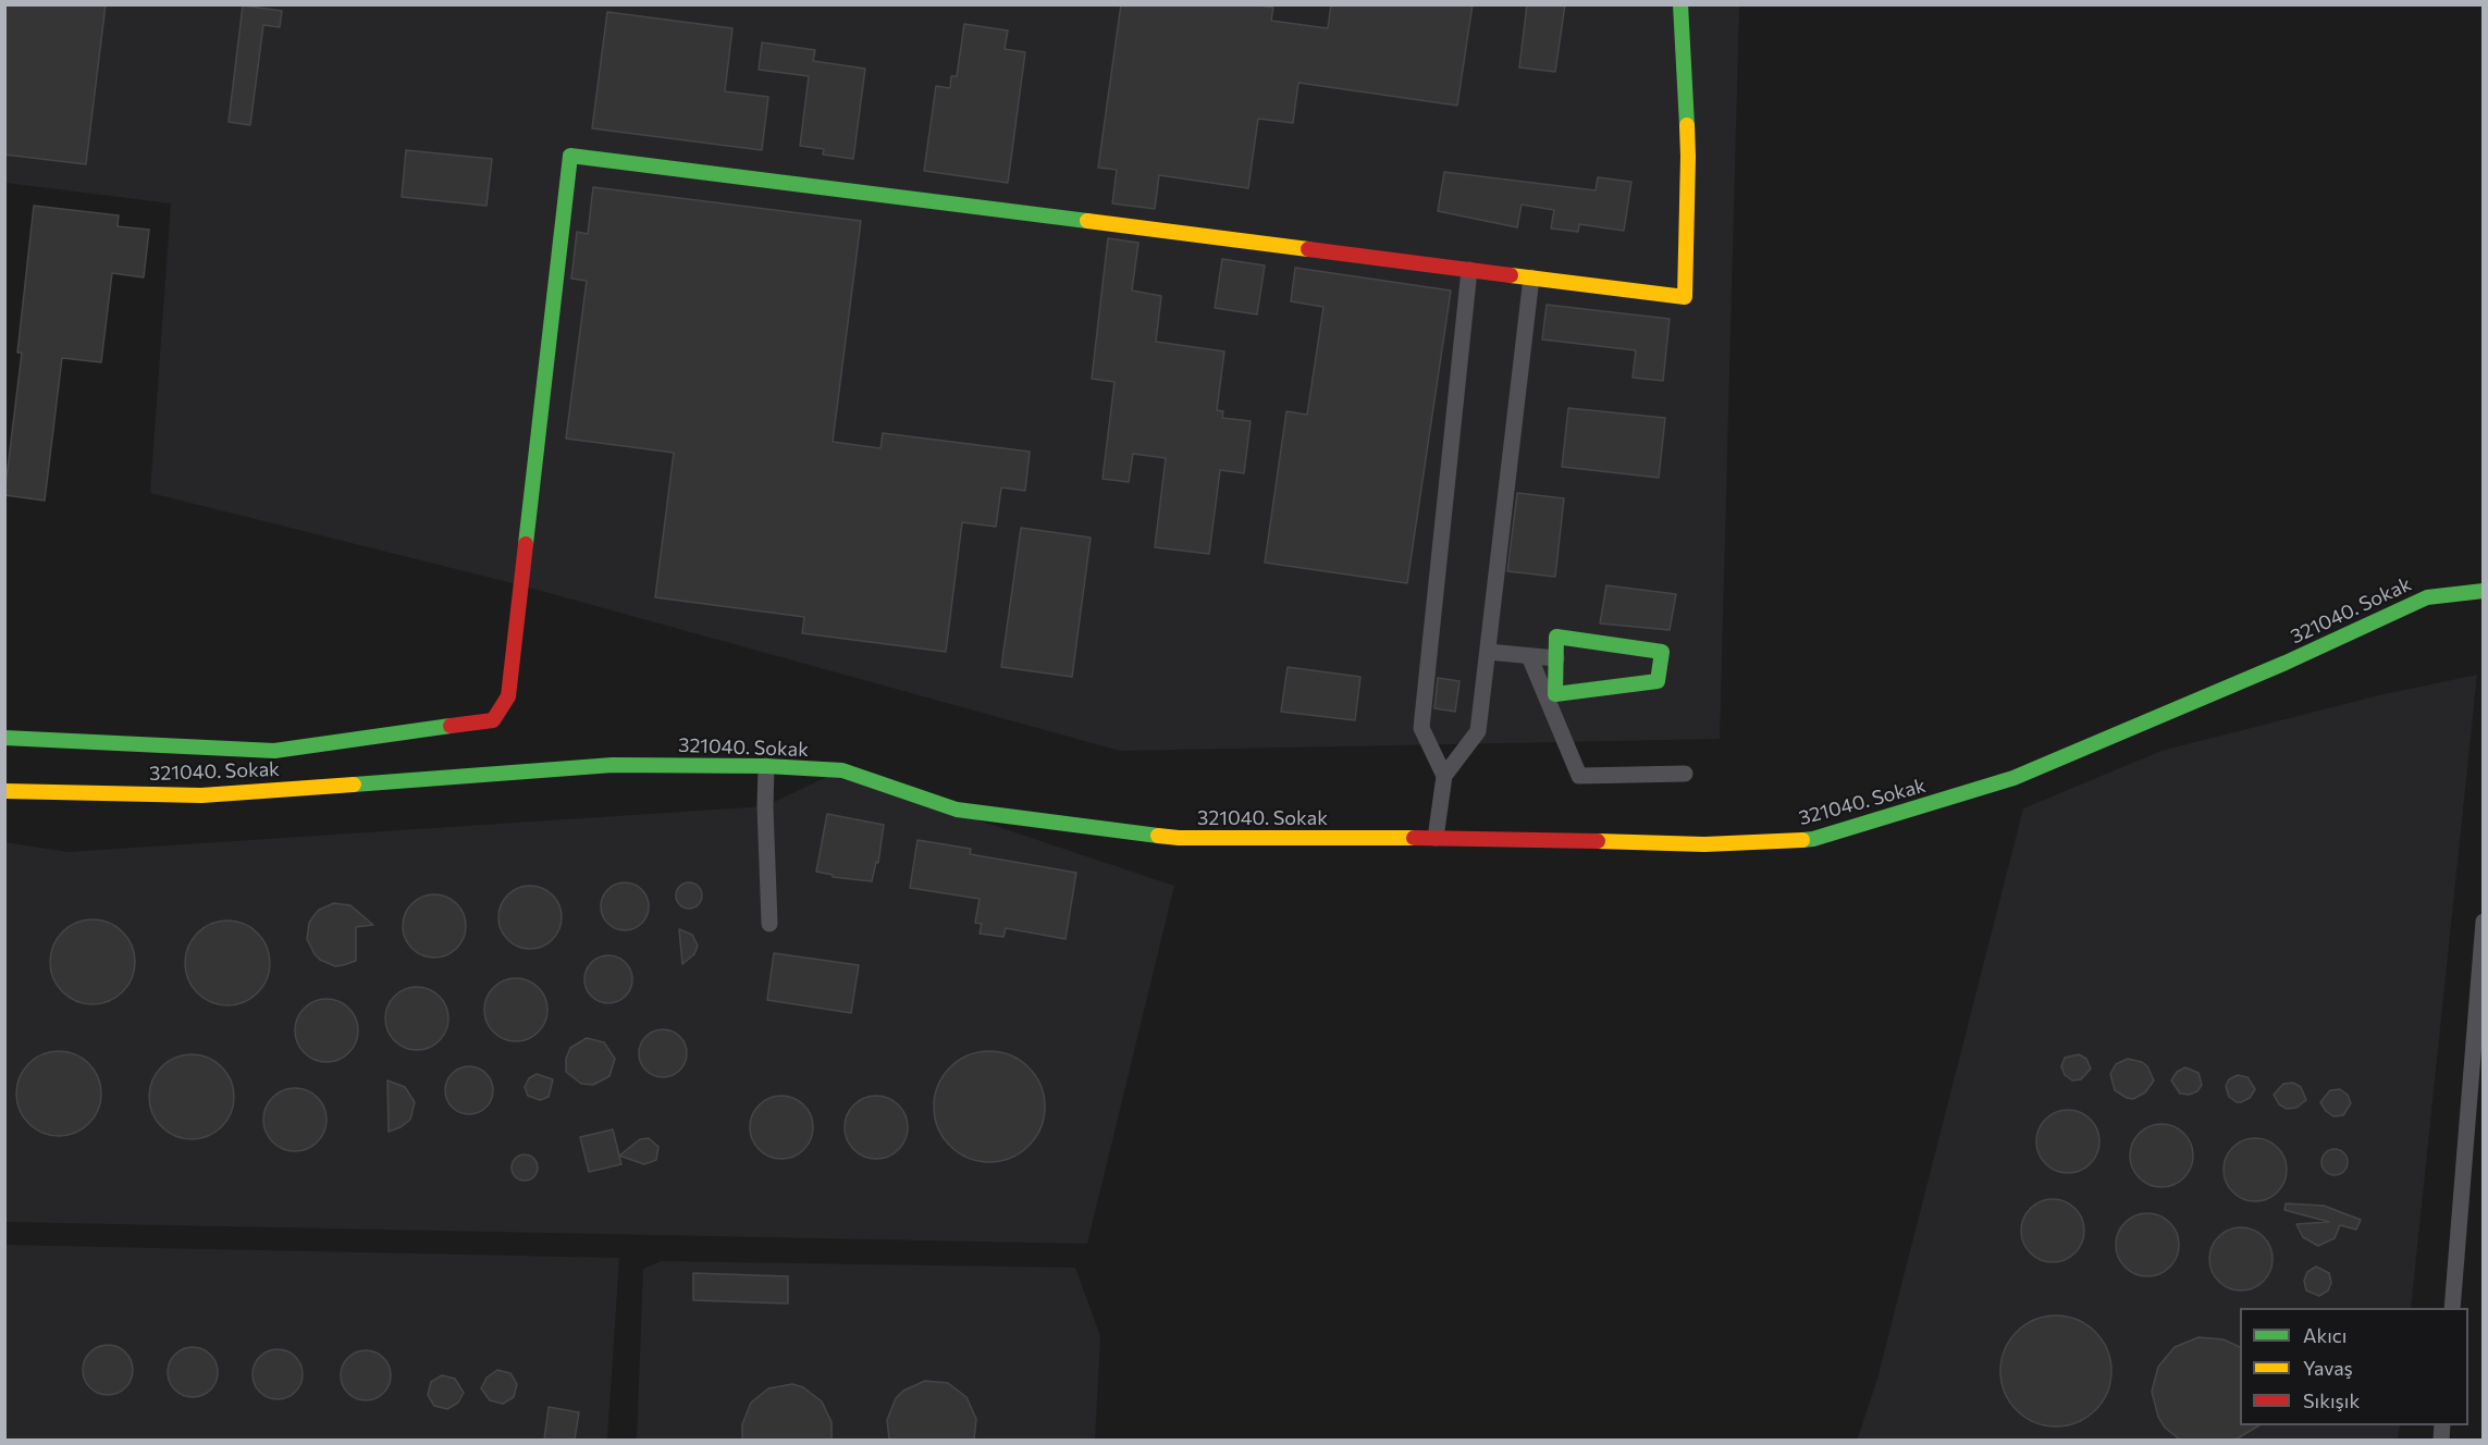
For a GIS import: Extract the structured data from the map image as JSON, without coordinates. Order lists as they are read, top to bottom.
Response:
{
  "streets": {
    "street": ["321040. Sokak"]
  },
  "legend": ["Akıcı", "Yavaş", "Sıkışık"]
}
